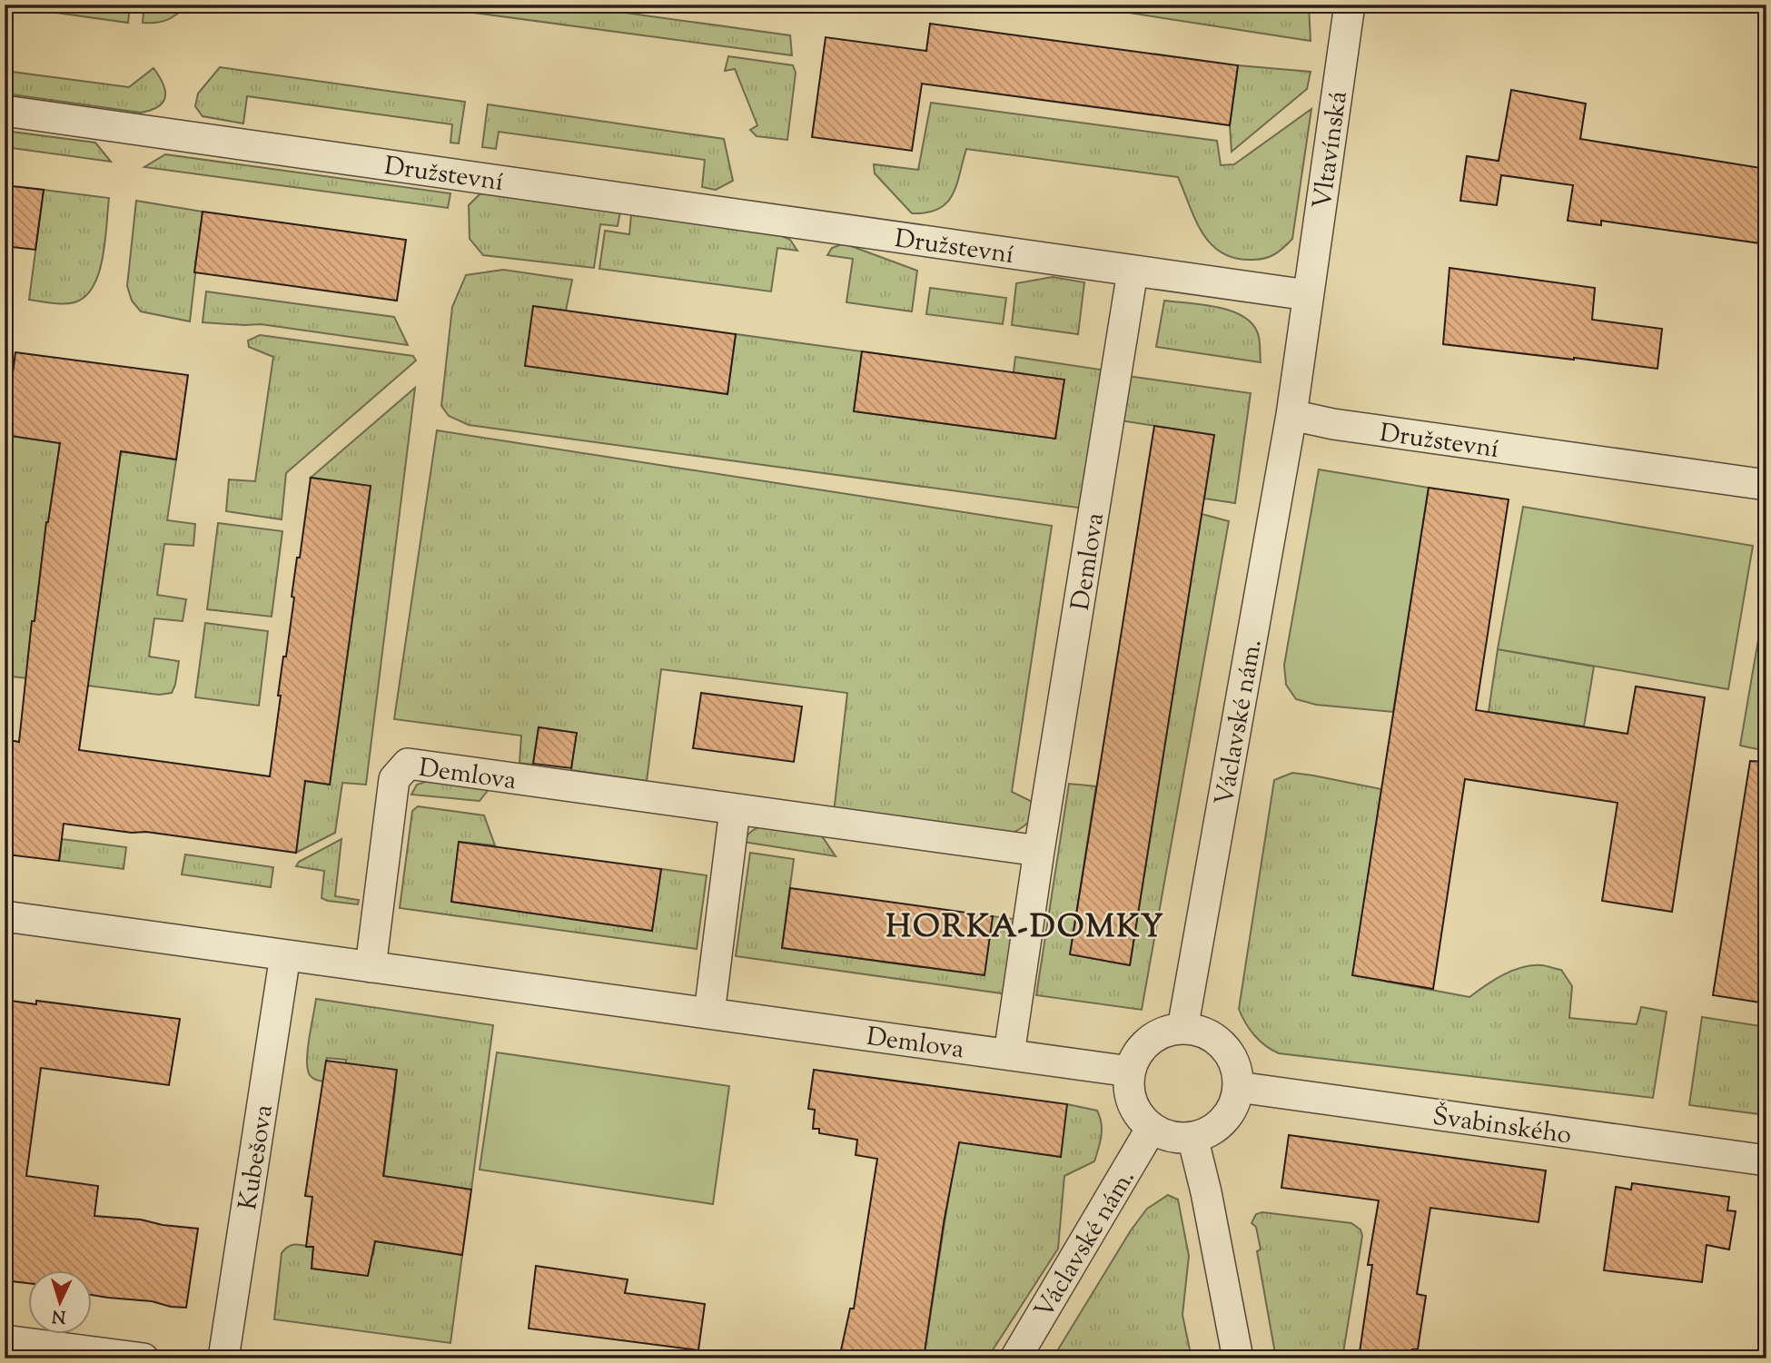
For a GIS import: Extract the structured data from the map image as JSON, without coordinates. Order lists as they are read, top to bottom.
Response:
{
  "streets": {
    "street": [
      "Vltavínská",
      "Družstevní",
      "Demlova",
      "Václavské nám.",
      "Švabinského",
      "Kubešova"
    ]
  },
  "crossings": [
    ["Vltavínská", "Družstevní"],
    ["Družstevní", "Demlova"],
    ["Družstevní", "Václavské nám."],
    ["Demlova", "Václavské nám."],
    ["Demlova", "Švabinského"],
    ["Demlova", "Kubešova"],
    ["Václavské nám.", "Švabinského"]
  ],
  "districts": ["HORKA-DOMKY"],
  "north": "bottom"
}
